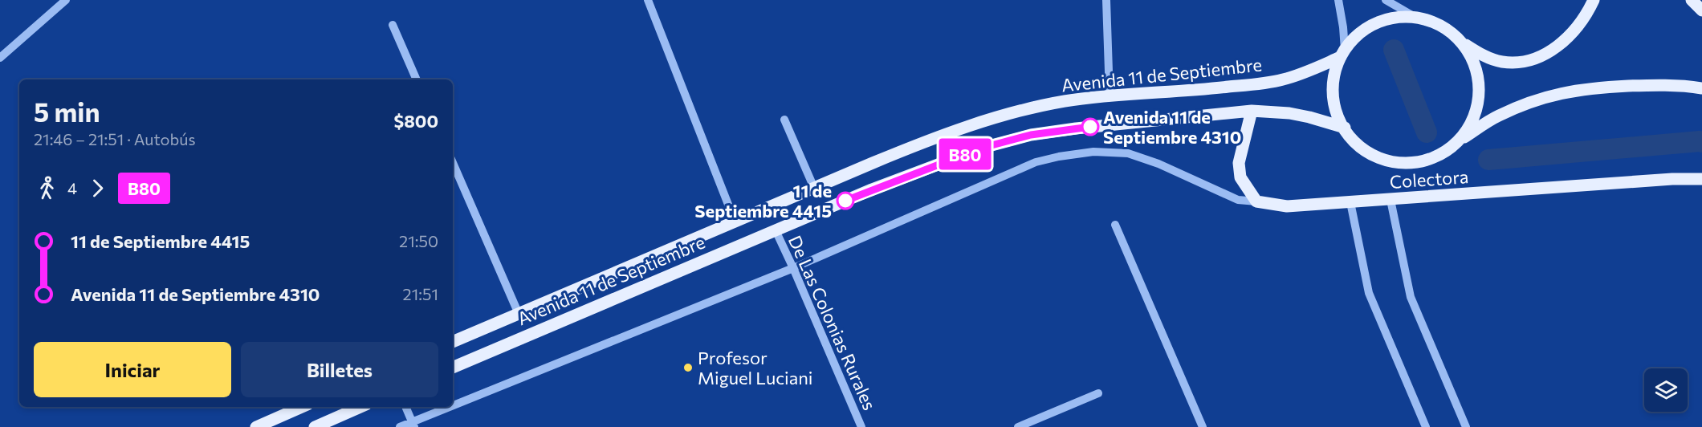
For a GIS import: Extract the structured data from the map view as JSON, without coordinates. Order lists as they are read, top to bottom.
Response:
{
  "streets": {
    "main road": ["Avenida 11 de Septiembre", "Colectora"],
    "street": ["De Las Colonias Rurales"]
  },
  "crossings": [
    ["Avenida 11 de Septiembre", "De Las Colonias Rurales"]
  ],
  "places": ["Avenida 11 de Septiembre 4310", "11 de Septiembre 4415", "Profesor Miguel Luciani"],
  "lines": ["bus line B80"],
  "page": {
    "on_map": "B80",
    "heading": ["5 min", "21:46 – 21:51 · Autobús", "$800"],
    "legs": ["4", "B80"],
    "list": [
      {
        "name": "11 de Septiembre 4415",
        "value": "21:50"
      },
      {
        "name": "Avenida 11 de Septiembre 4310",
        "value": "21:51"
      }
    ],
    "buttons": ["Iniciar", "Billetes"]
  }
}
